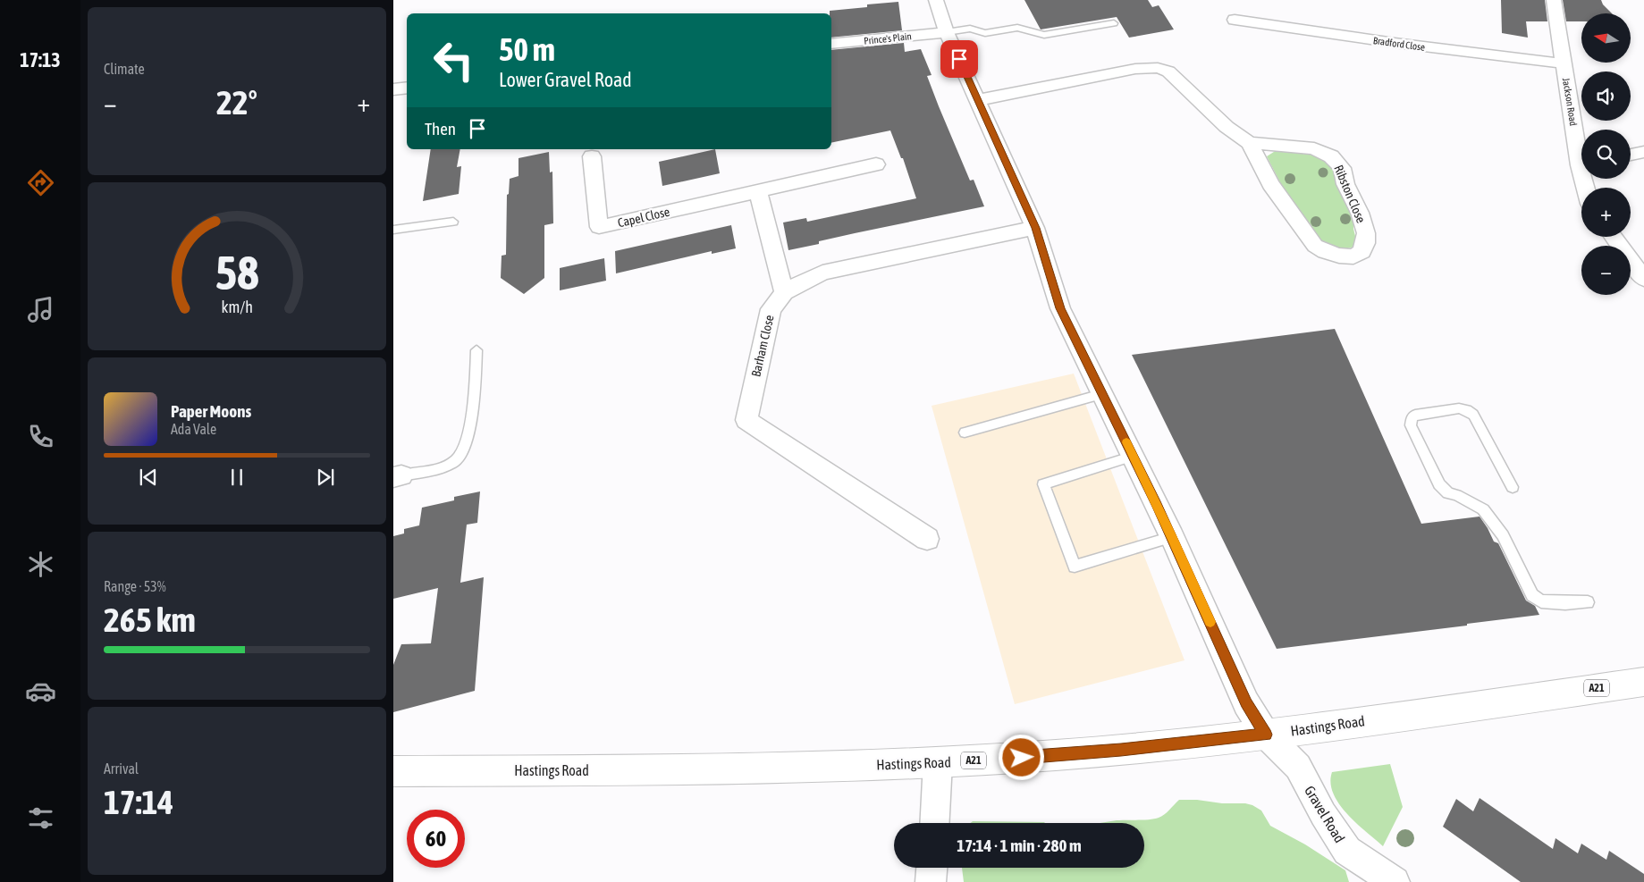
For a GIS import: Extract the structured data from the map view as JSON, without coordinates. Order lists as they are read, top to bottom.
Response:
{
  "streets": {
    "main road": ["A21", "Hastings Road"],
    "street": [
      "Prince's Plain",
      "Bradford Close",
      "Jackson Road",
      "Ribston Close",
      "Capel Close",
      "Barham Close",
      "Gravel Road"
    ]
  },
  "crossings": [
    ["Prince's Plain", "Gravel Road"],
    ["Bradford Close", "Jackson Road"],
    ["Ribston Close", "Gravel Road"],
    ["Barham Close", "Gravel Road"],
    ["Hastings Road", "Gravel Road"]
  ],
  "north": "left",
  "page": {
    "tabs": "17:13",
    "tile": [
      "Climate",
      ["Range · 53%", "265 km"],
      ["Arrival", "17:14"]
    ],
    "map_buttons": ["+", "−"],
    "turn": ["50 m", "Lower Gravel Road"],
    "heat": ["−", "22°", "+"],
    "then": "Then",
    "song": ["Paper Moons", "Ada Vale"],
    "limit": "60",
    "trip": "17:14 · 1 min · 280 m",
    "gauge": ["58", "km/h"]
  }
}
